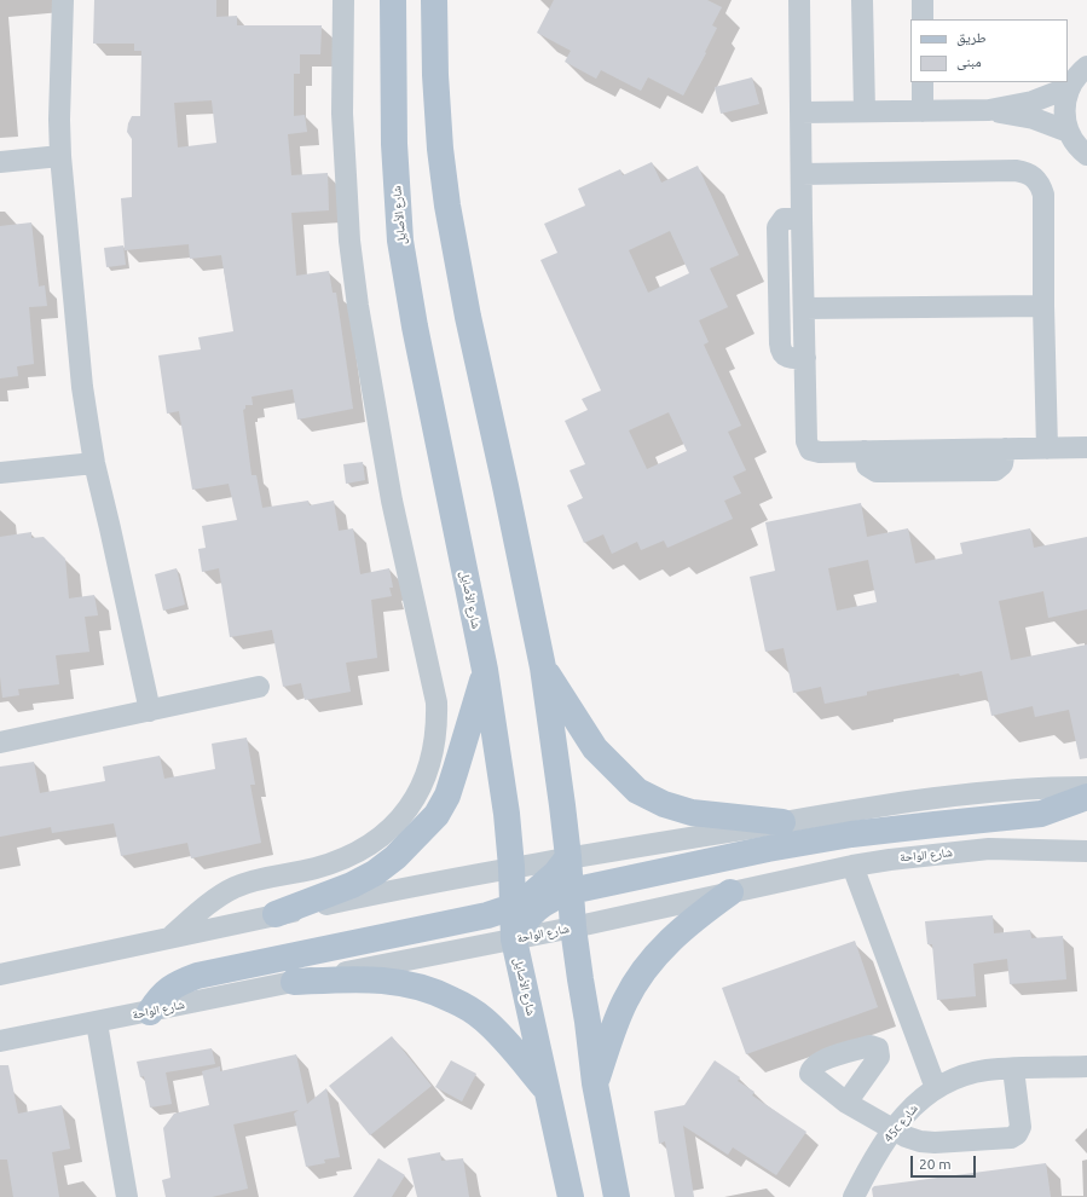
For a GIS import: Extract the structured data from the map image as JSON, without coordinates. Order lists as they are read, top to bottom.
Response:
{
  "streets": {
    "main road": ["شارع الأصايل"],
    "street": ["شارع الواحة", "45c شارع"]
  },
  "crossings": [
    ["شارع الأصايل", "شارع الواحة"]
  ],
  "legend": ["طريق", "مبنى"],
  "scale_bar": "20 m"
}
